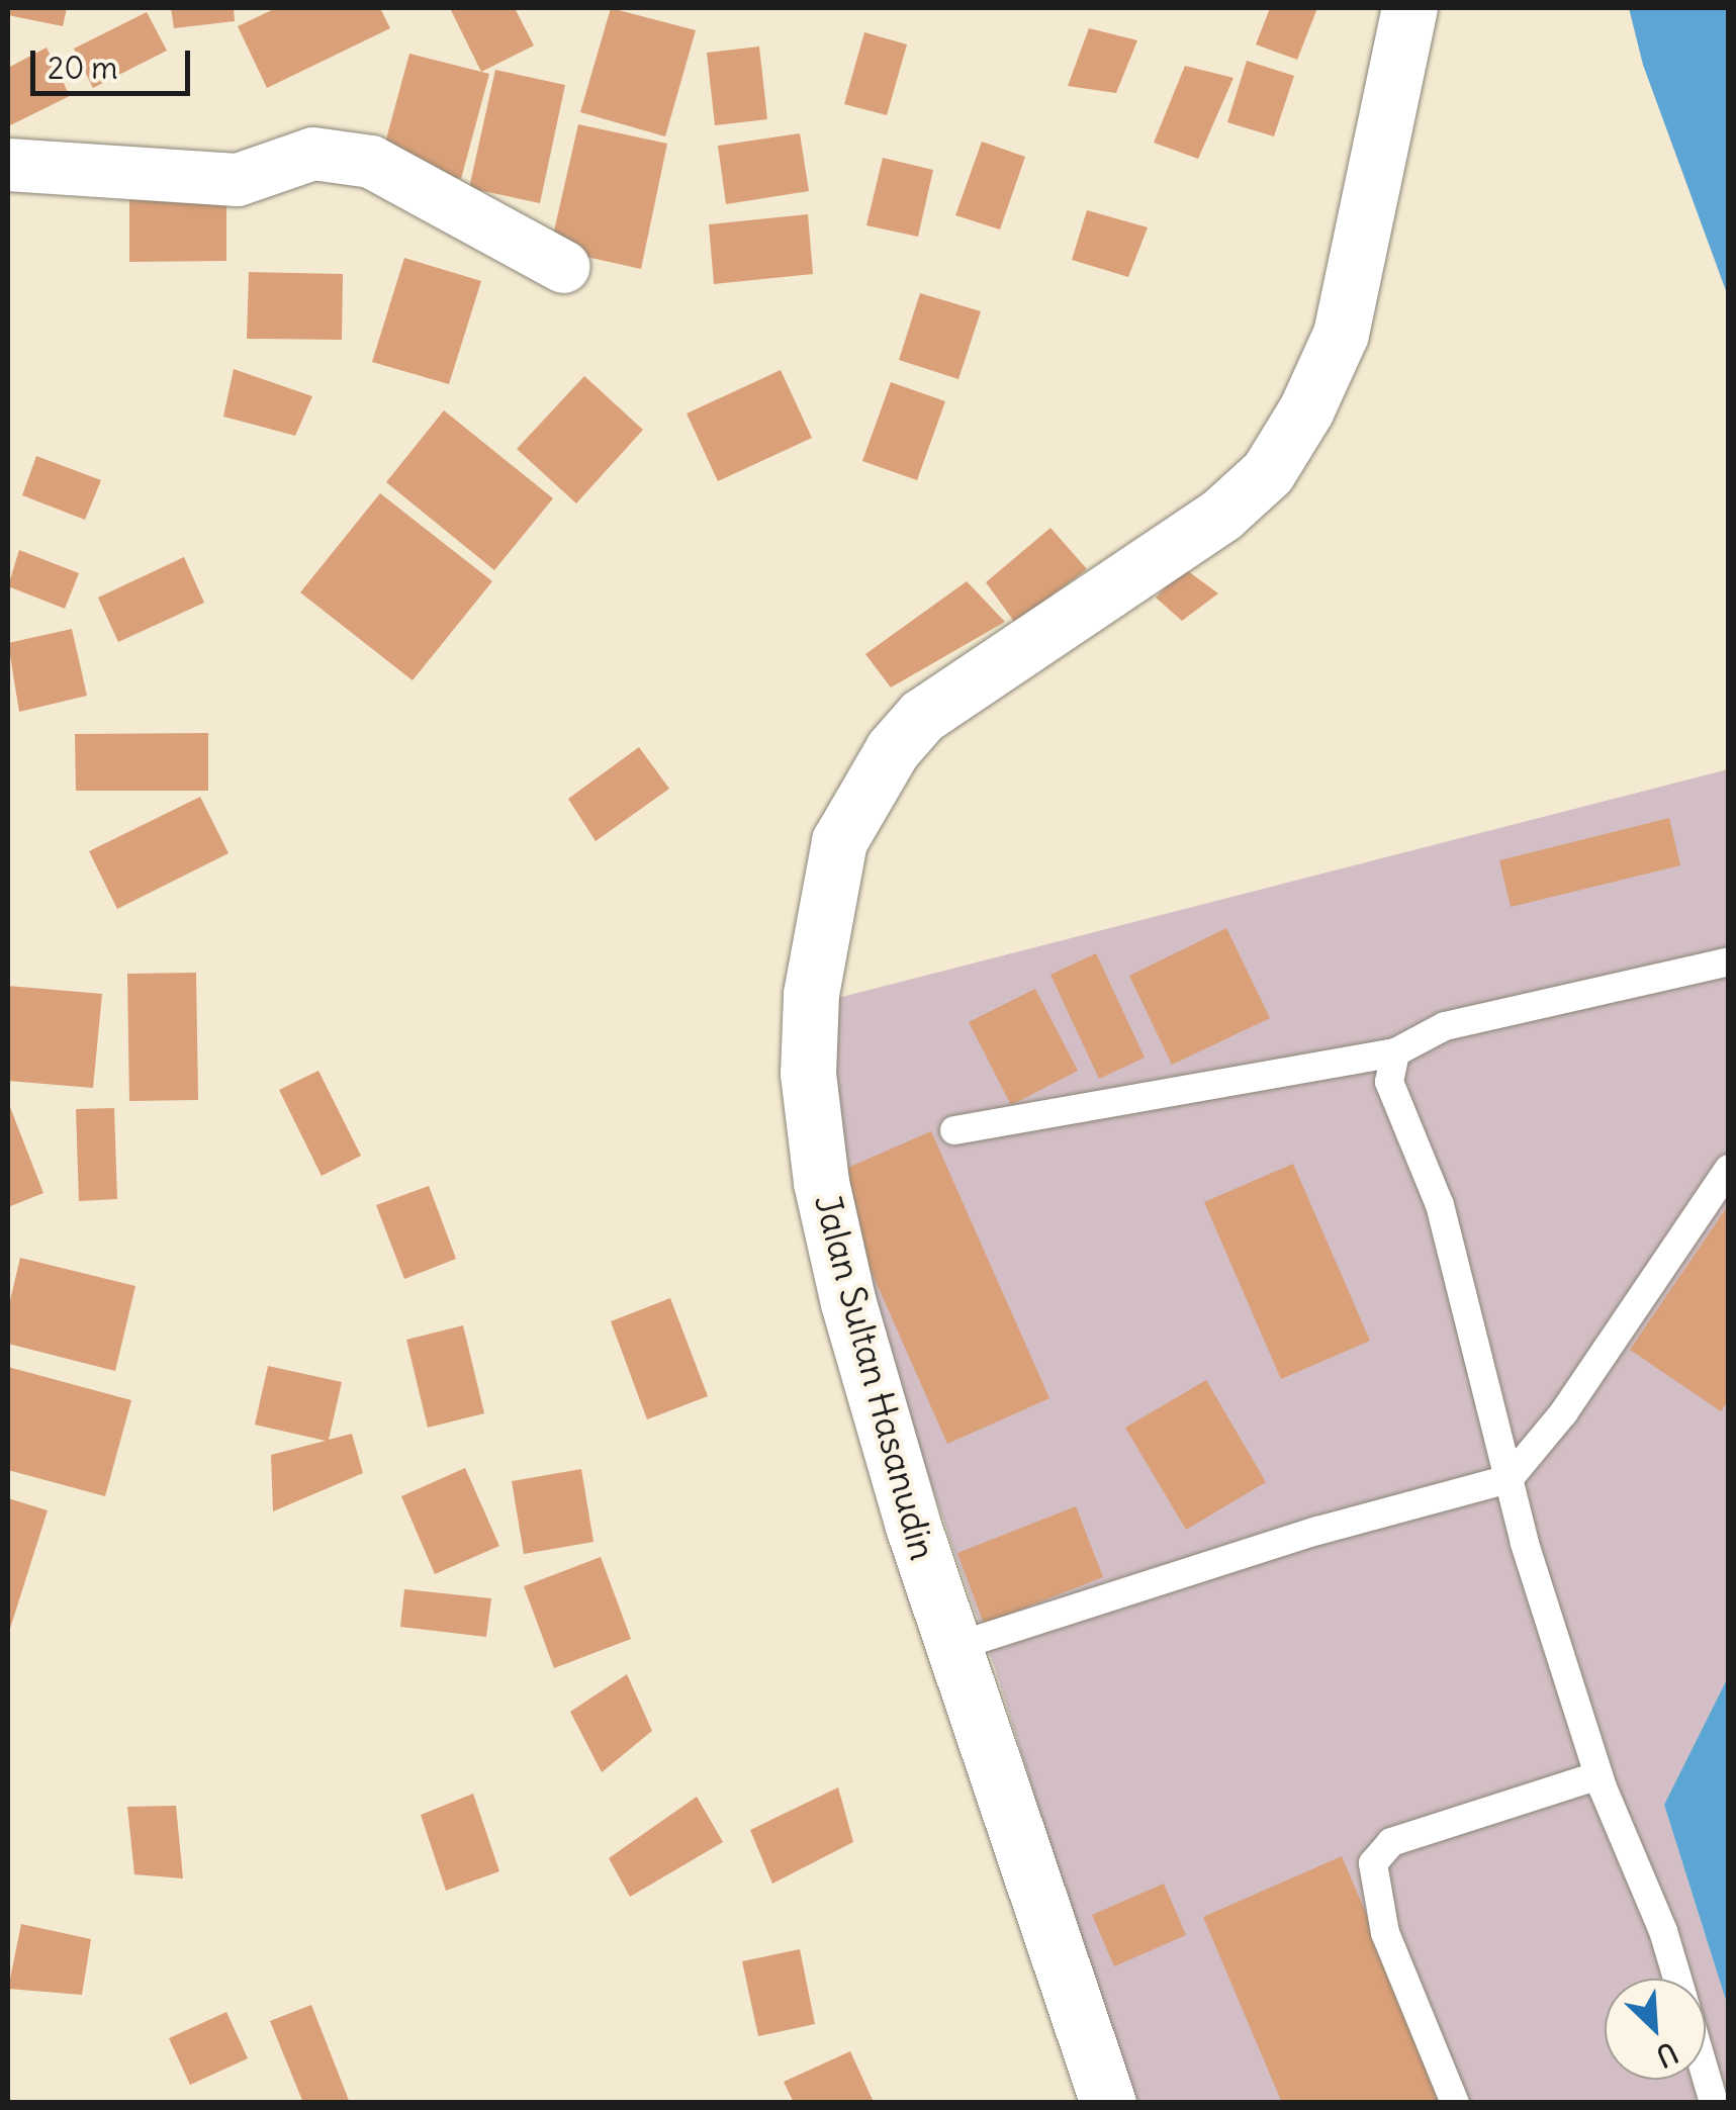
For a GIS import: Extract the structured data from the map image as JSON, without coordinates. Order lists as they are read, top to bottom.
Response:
{
  "streets": {
    "highway": ["Jalan Sultan Hasanudin"]
  },
  "scale_bar": "20 m",
  "north": "bottom right"
}
